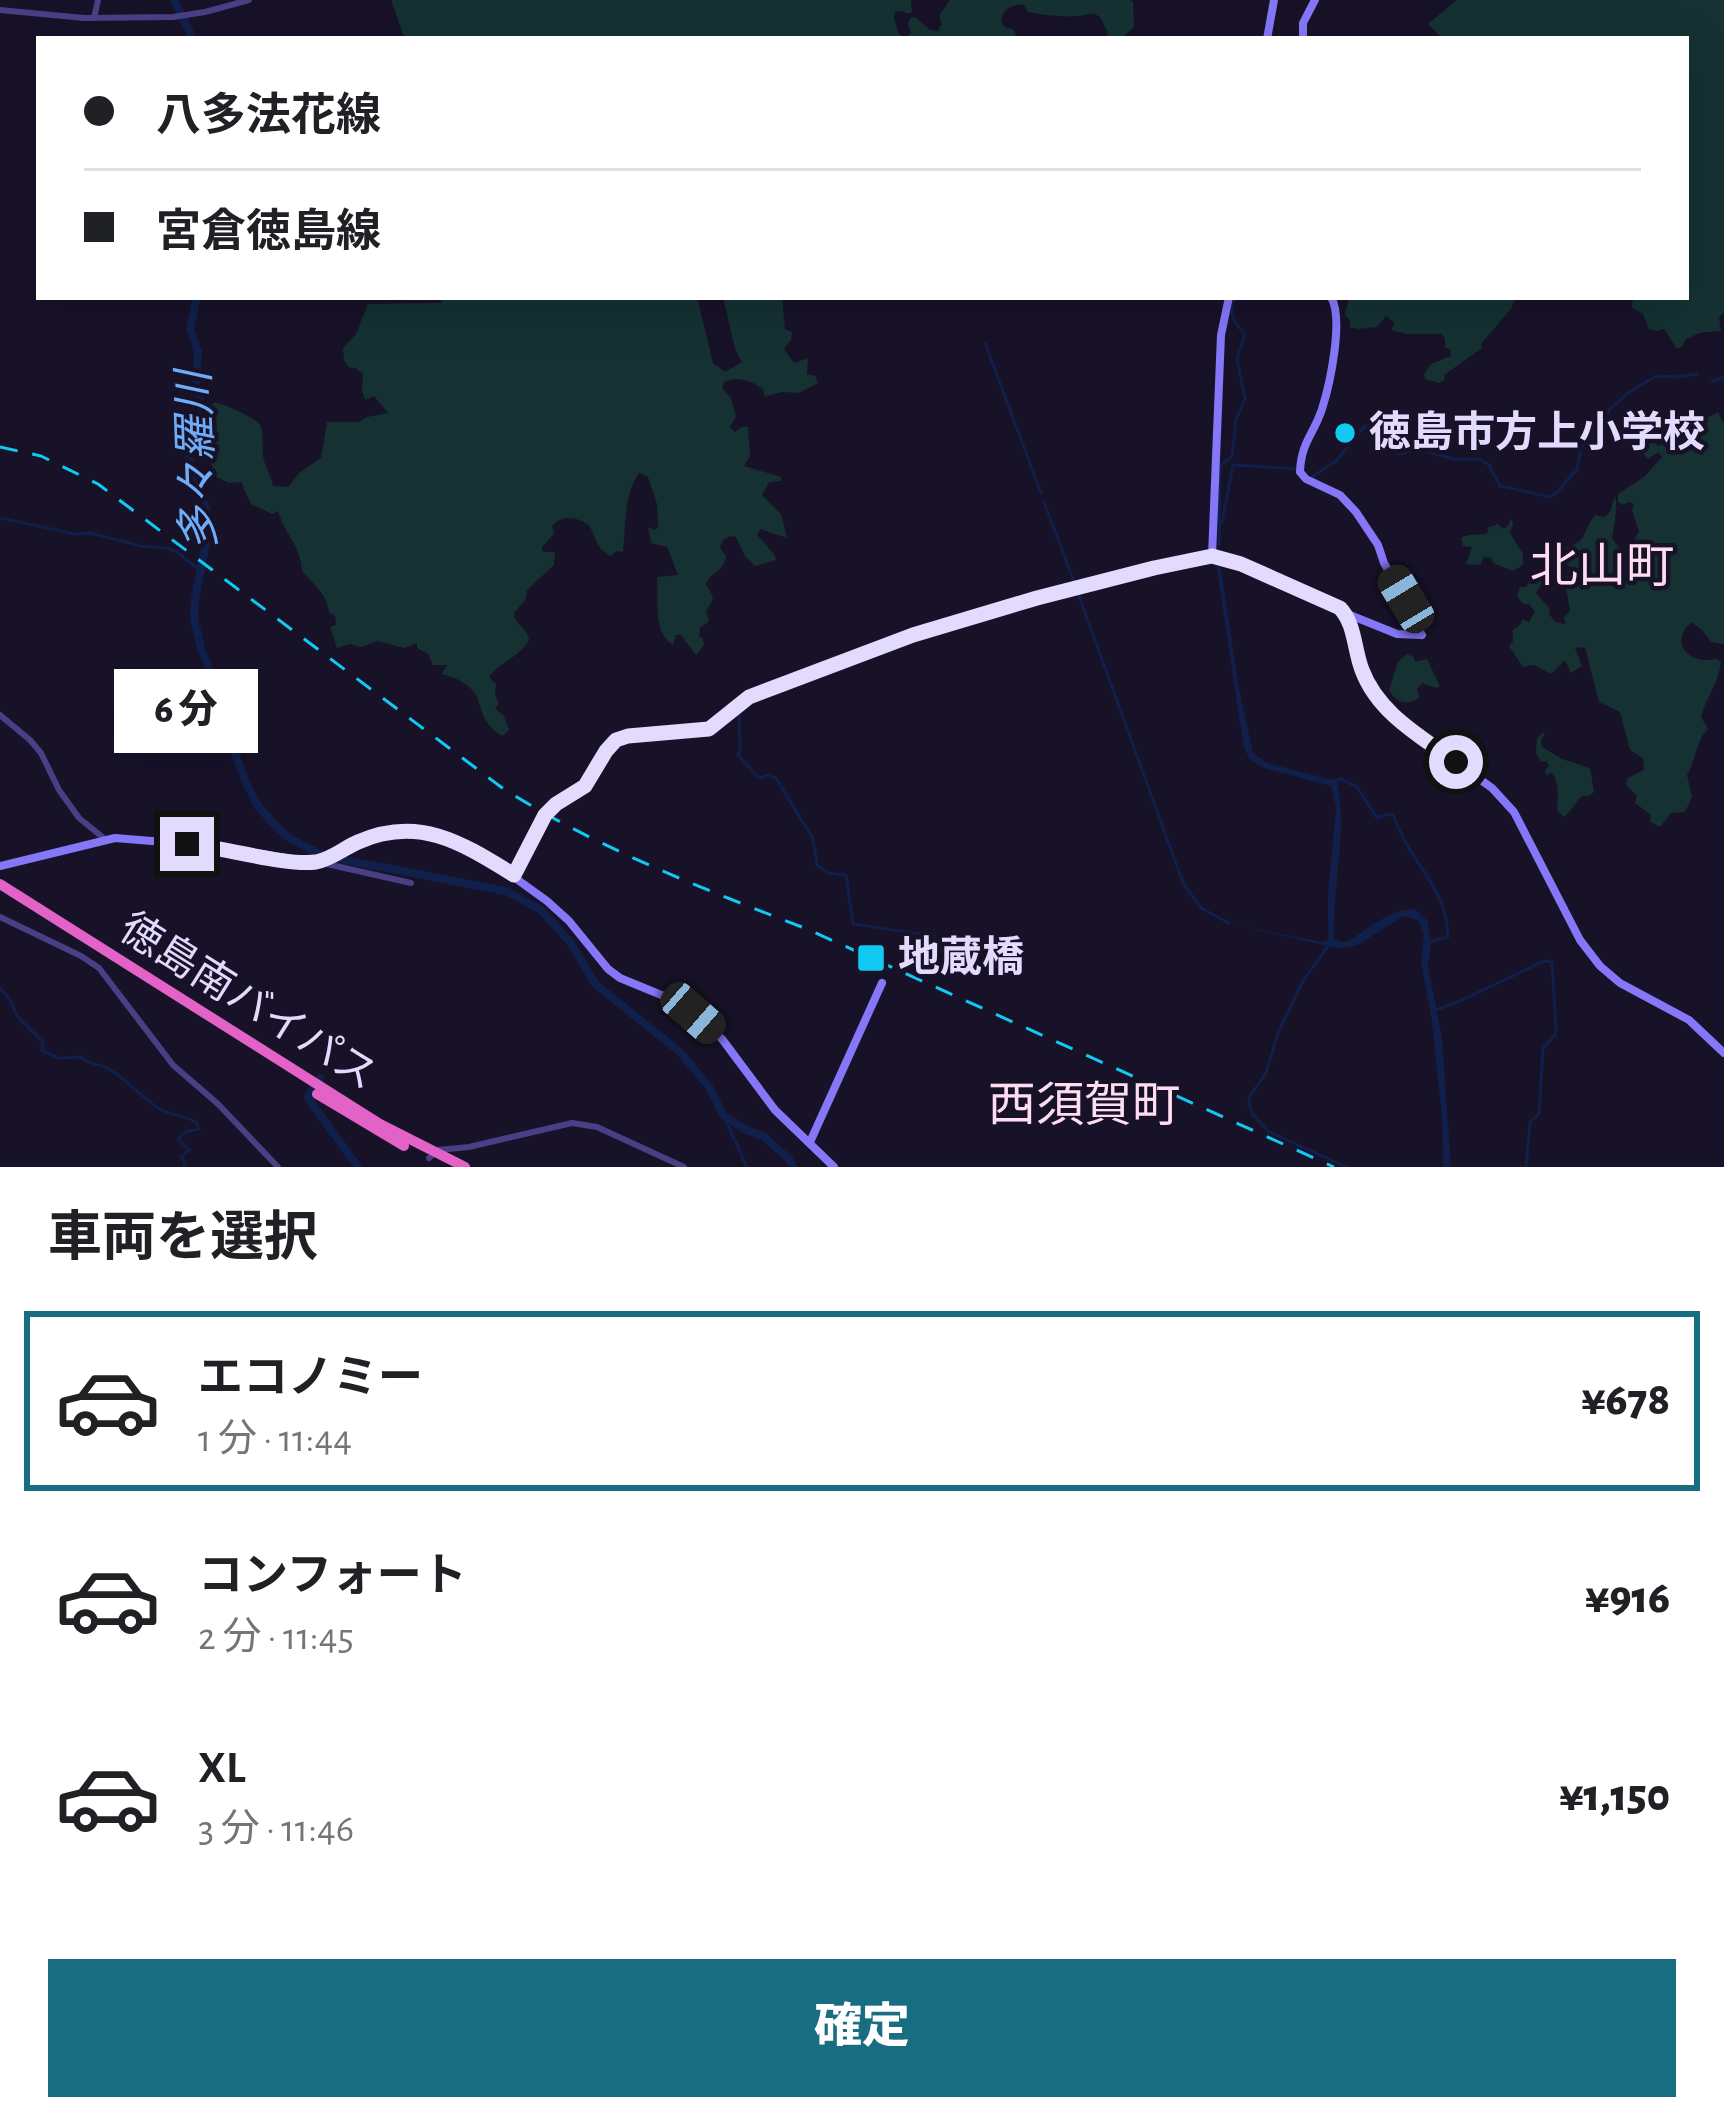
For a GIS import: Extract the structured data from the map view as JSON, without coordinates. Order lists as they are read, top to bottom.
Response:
{
  "streets": {
    "highway": ["徳島南バイパス"]
  },
  "districts": ["北山町", "西須賀町"],
  "water": ["多々羅川"],
  "places": {
    "other": ["徳島市方上小学校"],
    "transit": ["地蔵橋"]
  },
  "page": {
    "banner": ["八多法花線", "宮倉徳島線"],
    "bubble": "6 分",
    "heading": "車両を選択",
    "list": [
      {
        "name": "エコノミー",
        "note": "1 分 · 11:44",
        "value": "¥678"
      },
      {
        "name": "コンフォート",
        "note": "2 分 · 11:45",
        "value": "¥916"
      },
      {
        "name": "XL",
        "note": "3 分 · 11:46",
        "value": "¥1,150"
      }
    ],
    "buttons": "確定"
  }
}
